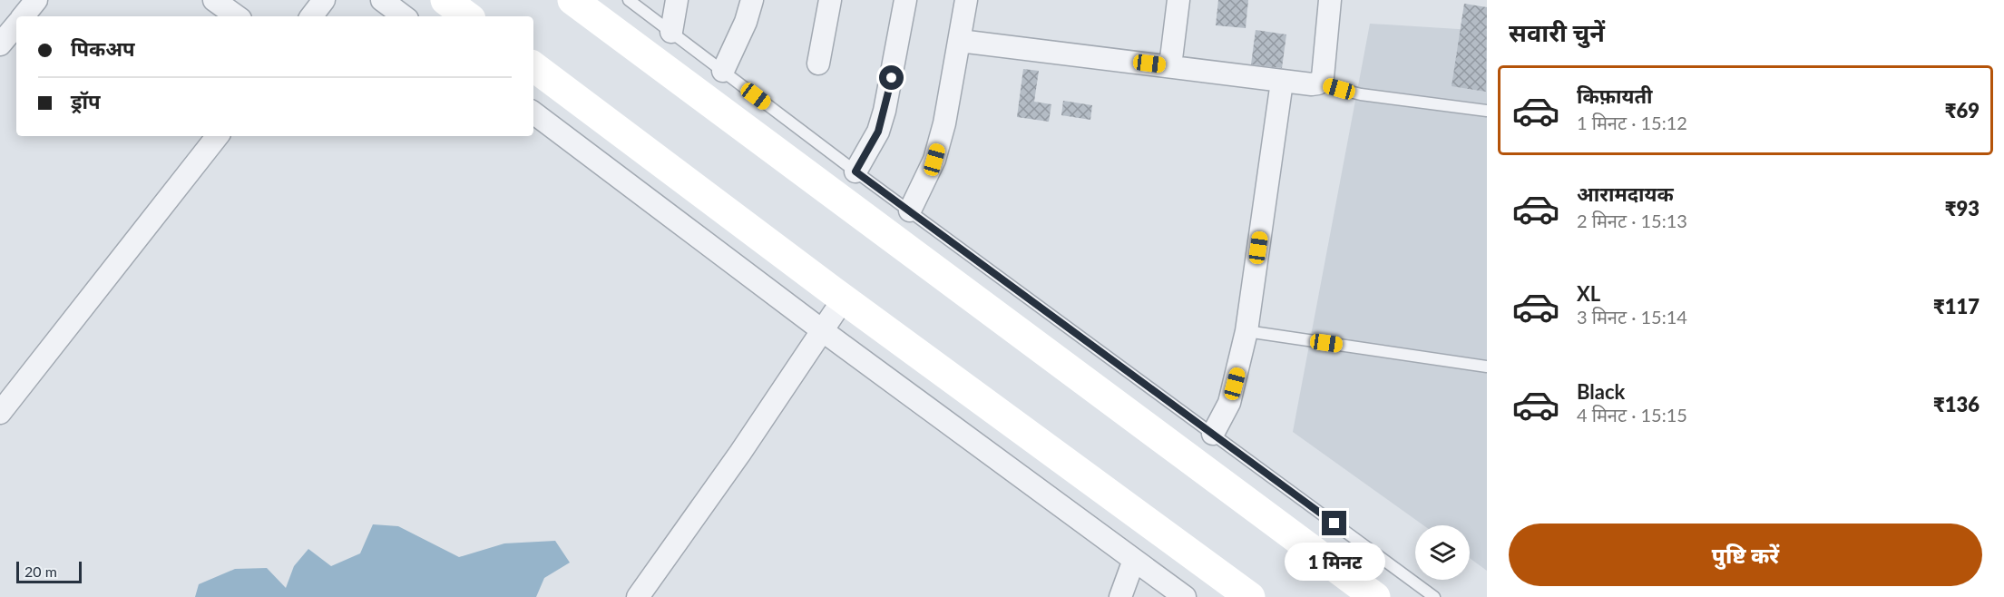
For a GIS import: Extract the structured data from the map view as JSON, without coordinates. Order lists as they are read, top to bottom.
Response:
{
  "scale_bar": "20 m",
  "page": {
    "heading": "सवारी चुनें",
    "banner": ["पिकअप", "ड्रॉप"],
    "list": [
      {
        "name": "किफ़ायती",
        "note": "1 मिनट · 15:12",
        "value": "₹69"
      },
      {
        "name": "आरामदायक",
        "note": "2 मिनट · 15:13",
        "value": "₹93"
      },
      {
        "name": "XL",
        "note": "3 मिनट · 15:14",
        "value": "₹117"
      },
      {
        "name": "Black",
        "note": "4 मिनट · 15:15",
        "value": "₹136"
      }
    ],
    "buttons": "पुष्टि करें",
    "bubble": "1 मिनट",
    "scale": "20 m"
  }
}
